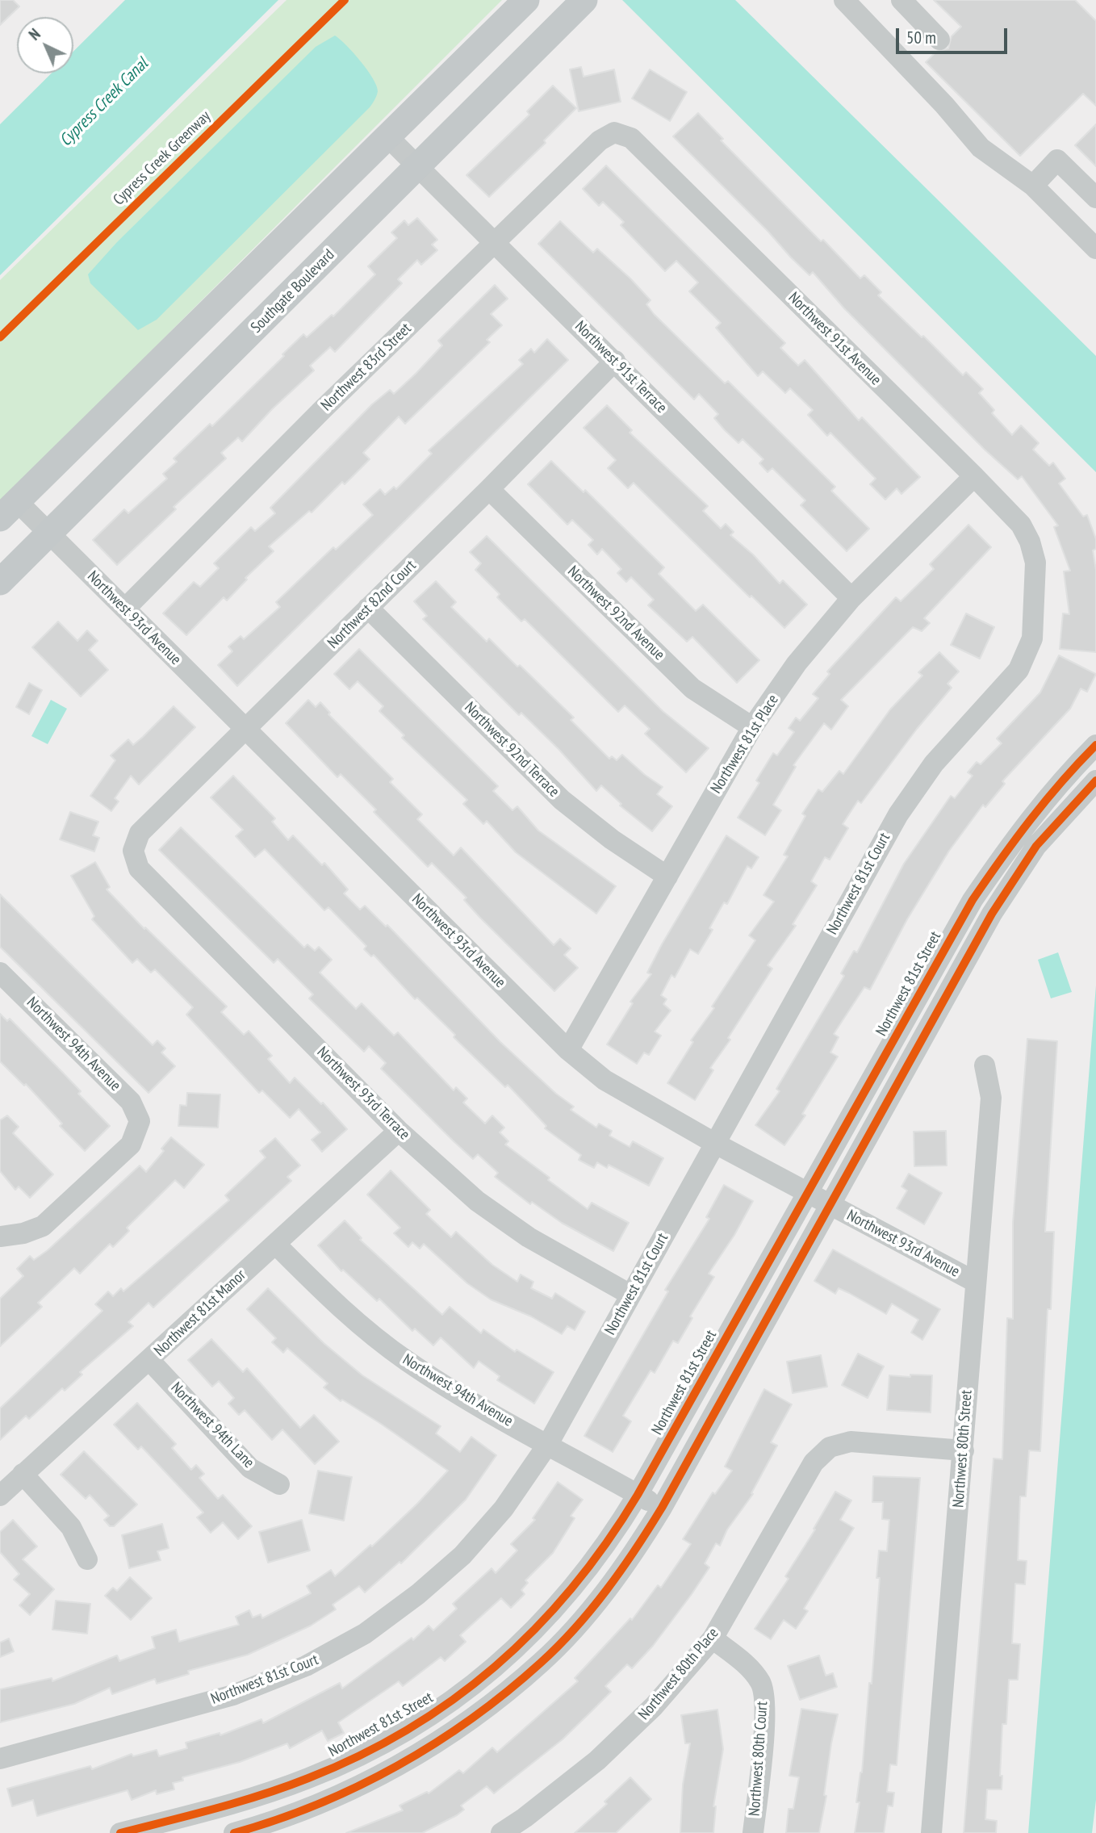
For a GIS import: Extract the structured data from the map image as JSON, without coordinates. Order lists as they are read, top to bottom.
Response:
{
  "streets": {
    "main road": ["Southgate Boulevard"],
    "street": [
      "Northwest 91st Avenue",
      "Northwest 83rd Street",
      "Northwest 91st Terrace",
      "Northwest 82nd Court",
      "Northwest 92nd Avenue",
      "Northwest 93rd Avenue",
      "Northwest 81st Place",
      "Northwest 92nd Terrace",
      "Northwest 81st Court",
      "Northwest 81st Street",
      "Northwest 94th Avenue",
      "Northwest 93rd Terrace",
      "Northwest 81st Manor",
      "Northwest 94th Lane",
      "Northwest 80th Street",
      "Northwest 80th Place",
      "Northwest 80th Court"
    ],
    "cycle path": ["Cypress Creek Greenway"]
  },
  "crossings": [
    ["Southgate Boulevard", "Northwest 91st Terrace"],
    ["Southgate Boulevard", "Northwest 93rd Avenue"],
    ["Northwest 91st Avenue", "Northwest 83rd Street"],
    ["Northwest 91st Avenue", "Northwest 81st Place"],
    ["Northwest 91st Avenue", "Northwest 81st Court"],
    ["Northwest 83rd Street", "Northwest 91st Terrace"],
    ["Northwest 83rd Street", "Northwest 93rd Avenue"],
    ["Northwest 91st Terrace", "Northwest 82nd Court"],
    ["Northwest 91st Terrace", "Northwest 81st Place"],
    ["Northwest 82nd Court", "Northwest 92nd Avenue"],
    ["Northwest 82nd Court", "Northwest 93rd Avenue"],
    ["Northwest 82nd Court", "Northwest 92nd Terrace"],
    ["Northwest 82nd Court", "Northwest 93rd Terrace"],
    ["Northwest 92nd Avenue", "Northwest 81st Place"],
    ["Northwest 93rd Avenue", "Northwest 81st Place"],
    ["Northwest 93rd Avenue", "Northwest 81st Court"],
    ["Northwest 93rd Avenue", "Northwest 81st Street"],
    ["Northwest 93rd Avenue", "Northwest 80th Street"],
    ["Northwest 81st Place", "Northwest 92nd Terrace"],
    ["Northwest 81st Court", "Northwest 94th Avenue"],
    ["Northwest 81st Court", "Northwest 93rd Terrace"],
    ["Northwest 81st Street", "Northwest 94th Avenue"],
    ["Northwest 94th Avenue", "Northwest 81st Manor"],
    ["Northwest 93rd Terrace", "Northwest 81st Manor"],
    ["Northwest 81st Manor", "Northwest 94th Lane"],
    ["Northwest 80th Street", "Northwest 80th Place"],
    ["Northwest 80th Place", "Northwest 80th Court"]
  ],
  "water": ["Cypress Creek Canal"],
  "scale_bar": "50 m",
  "north": "top left"
}
